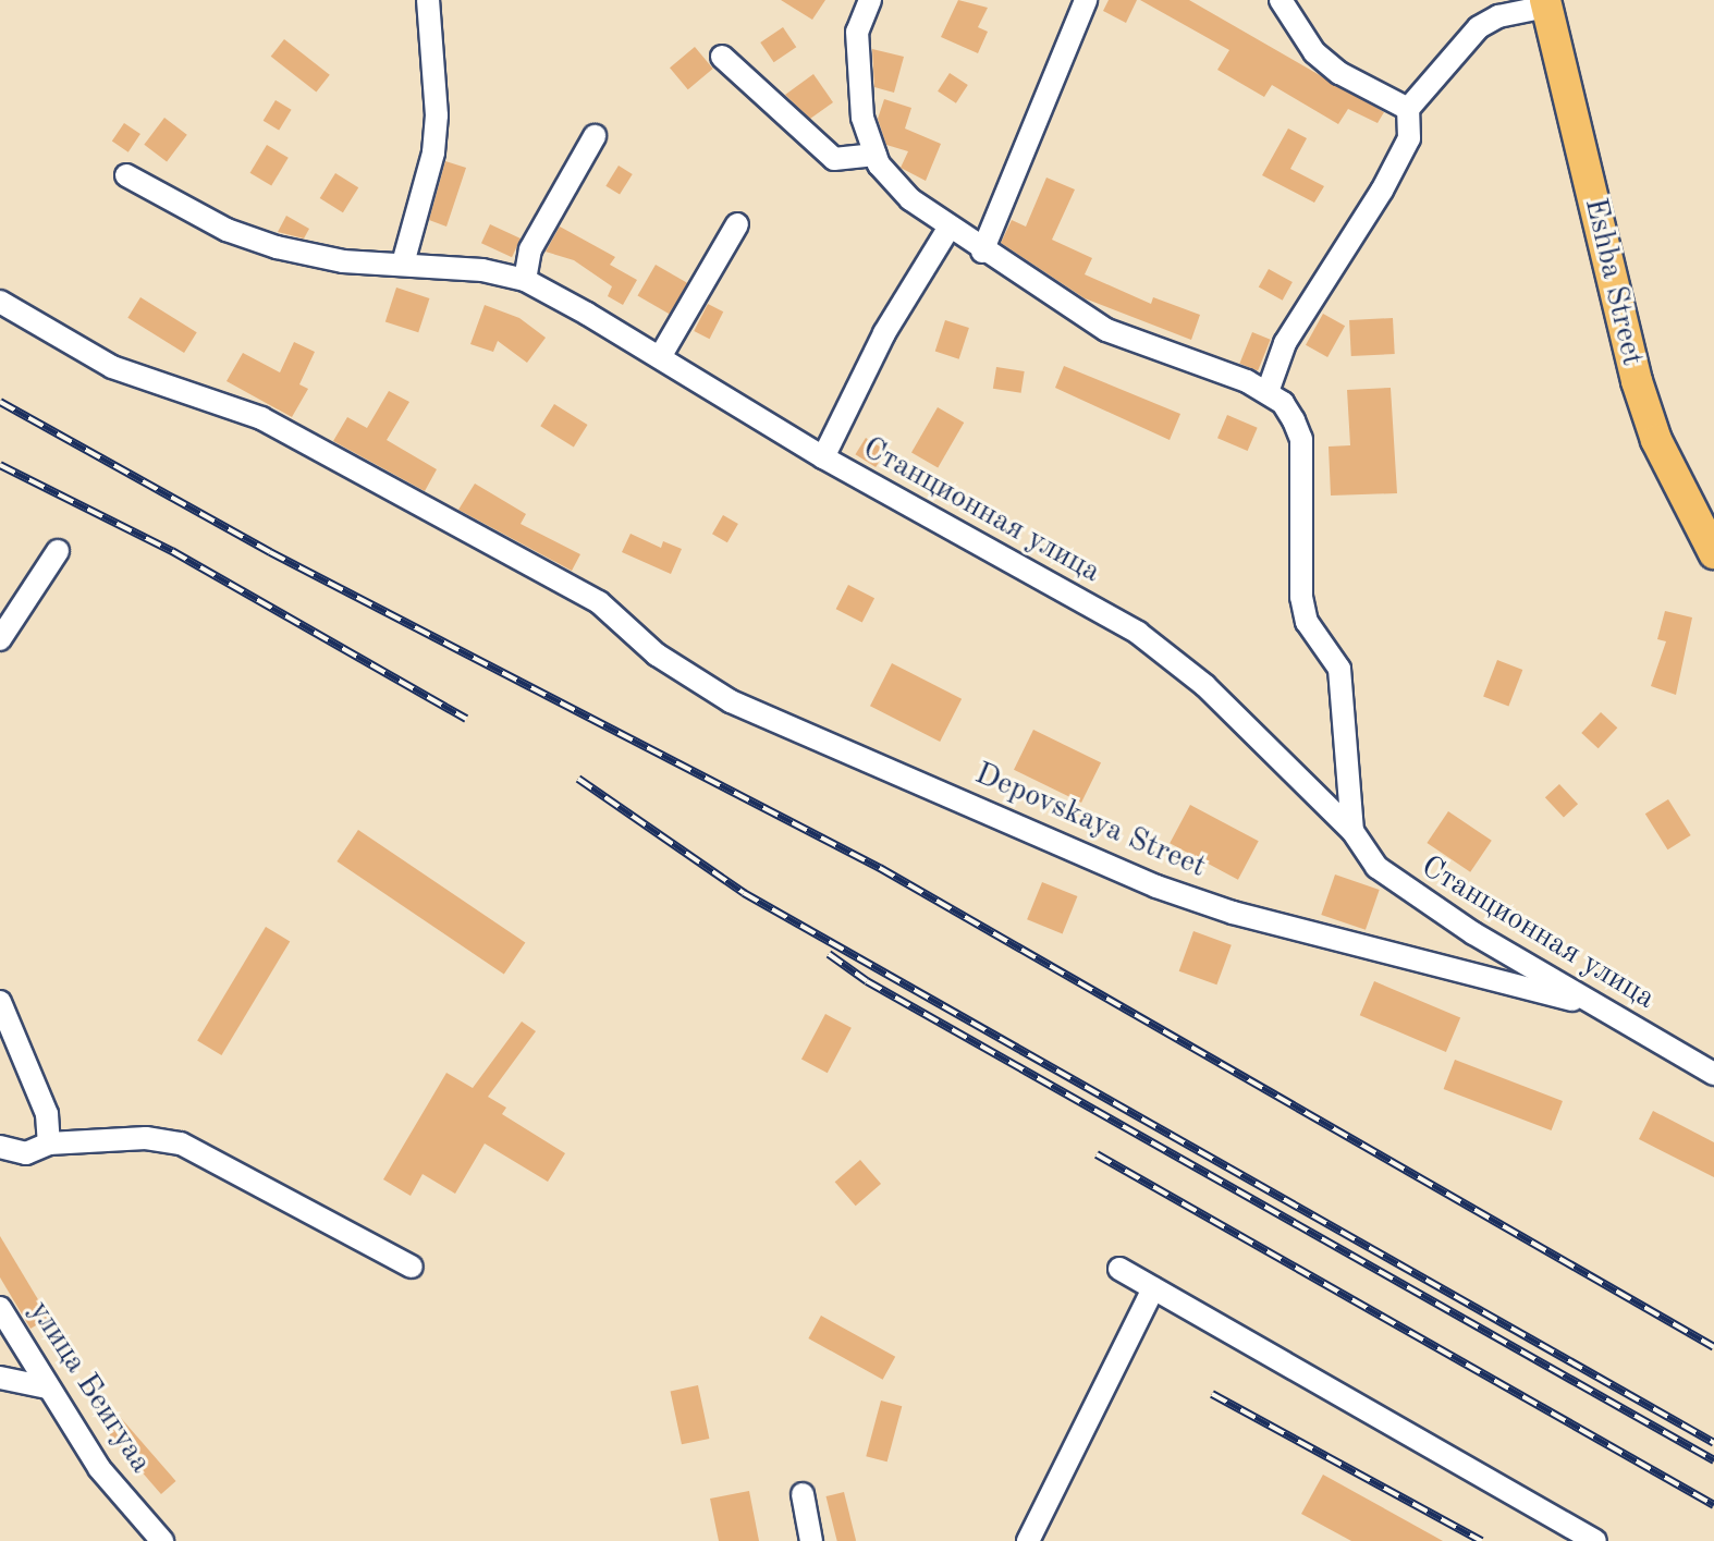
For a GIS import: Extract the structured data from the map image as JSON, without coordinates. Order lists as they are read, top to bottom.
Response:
{
  "streets": {
    "highway": ["Eshba Street"],
    "street": ["Станционная улица", "Depovskaya Street", "улица Беигуаа"]
  },
  "crossings": [
    ["Станционная улица", "Depovskaya Street"]
  ]
}
